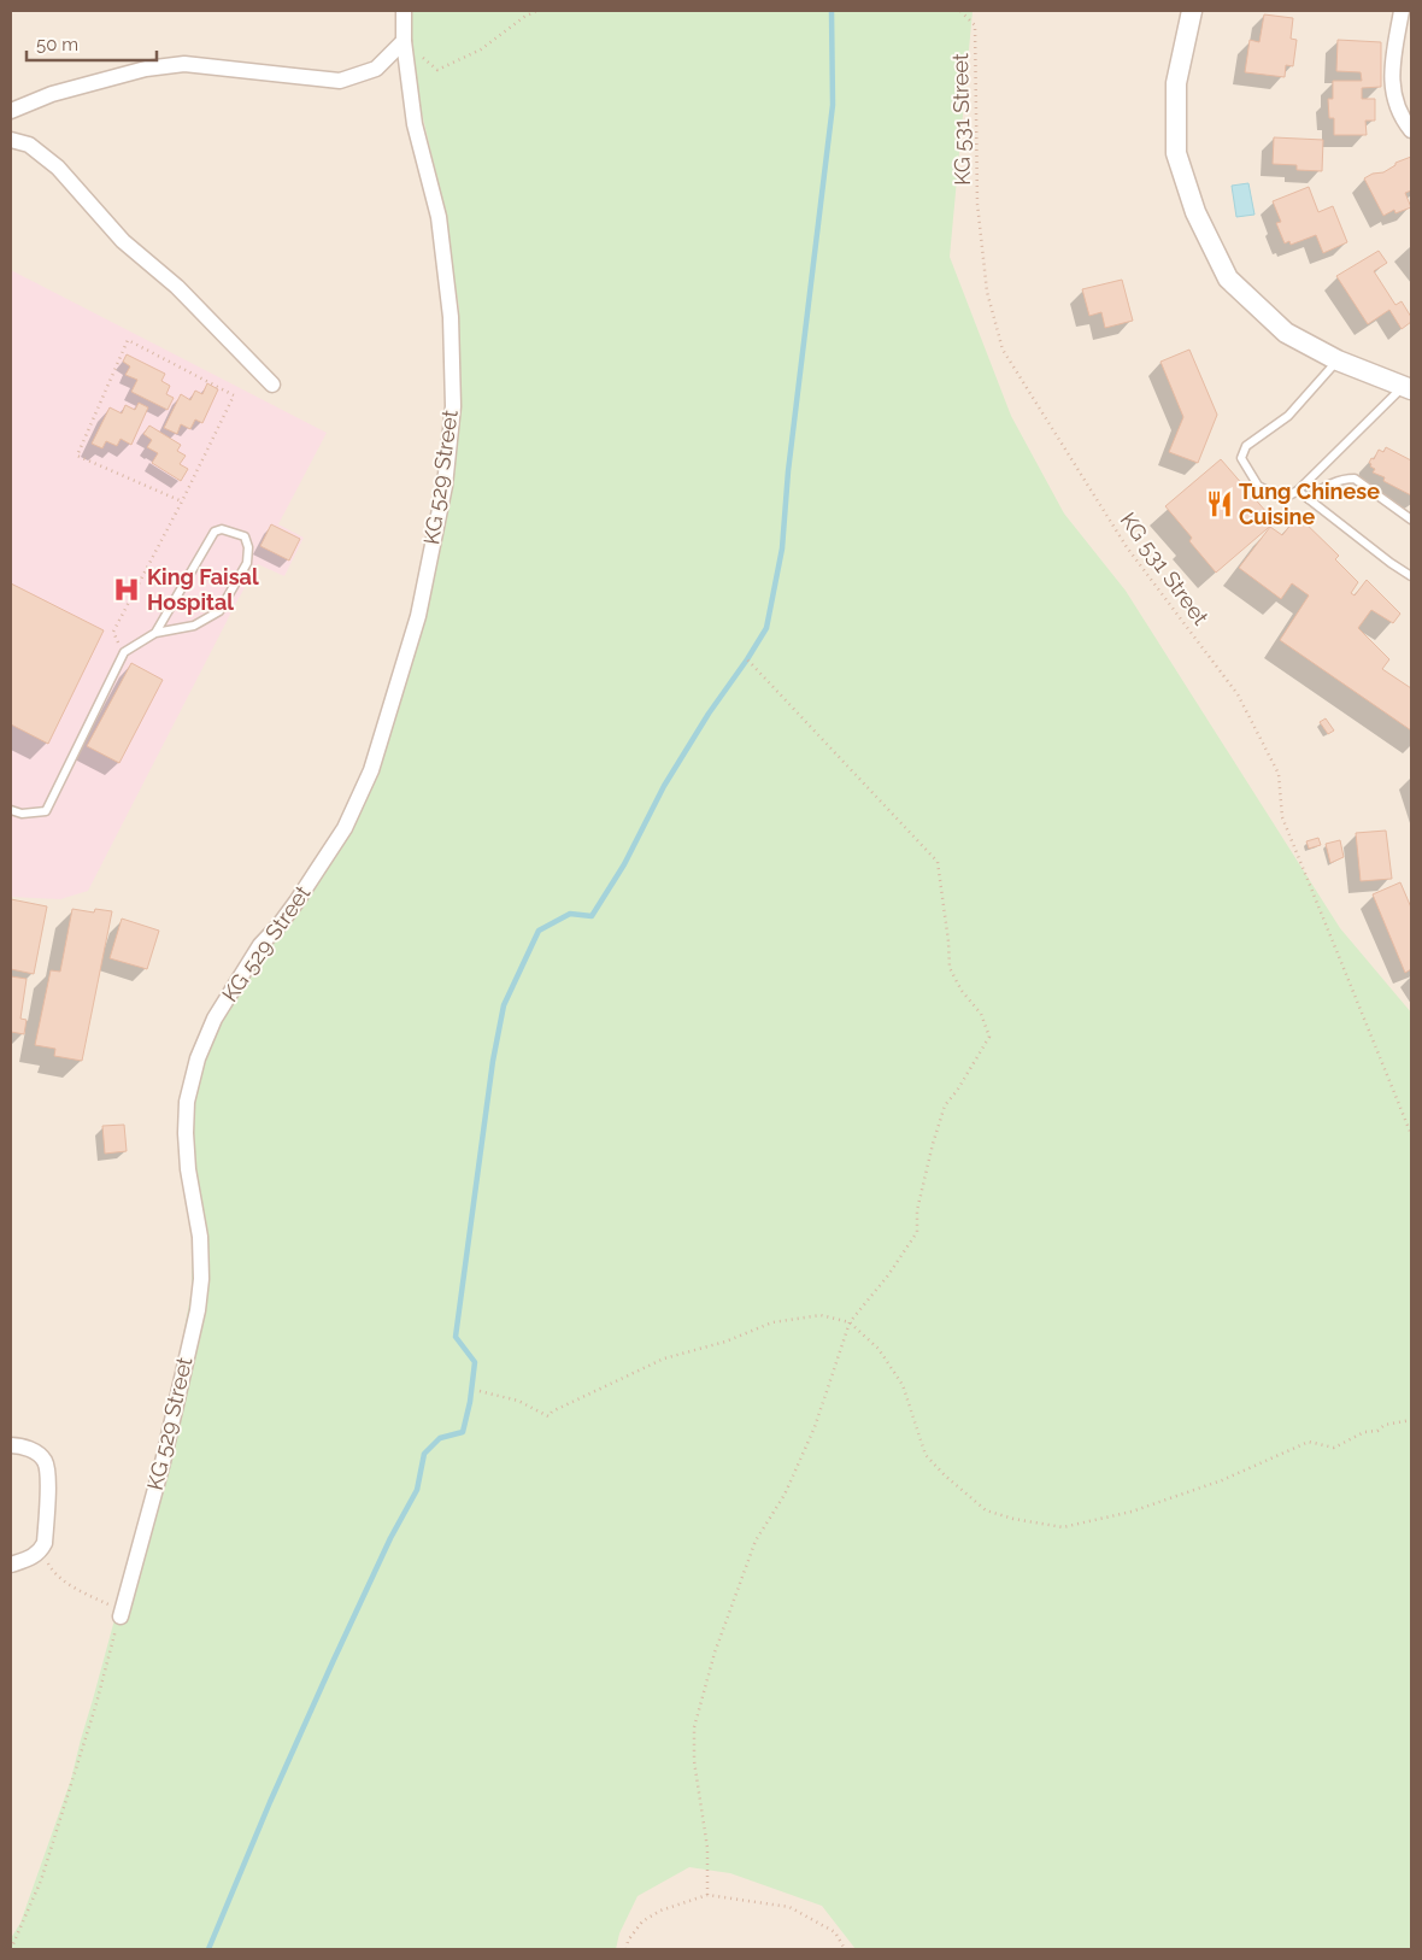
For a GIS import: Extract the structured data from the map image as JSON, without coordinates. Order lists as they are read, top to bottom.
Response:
{
  "streets": {
    "street": ["KG 529 Street"],
    "path": ["KG 531 Street"]
  },
  "places": {
    "restaurant": ["Tung Chinese Cuisine"],
    "hospital": ["King Faisal Hospital"]
  },
  "scale_bar": "50 m"
}
